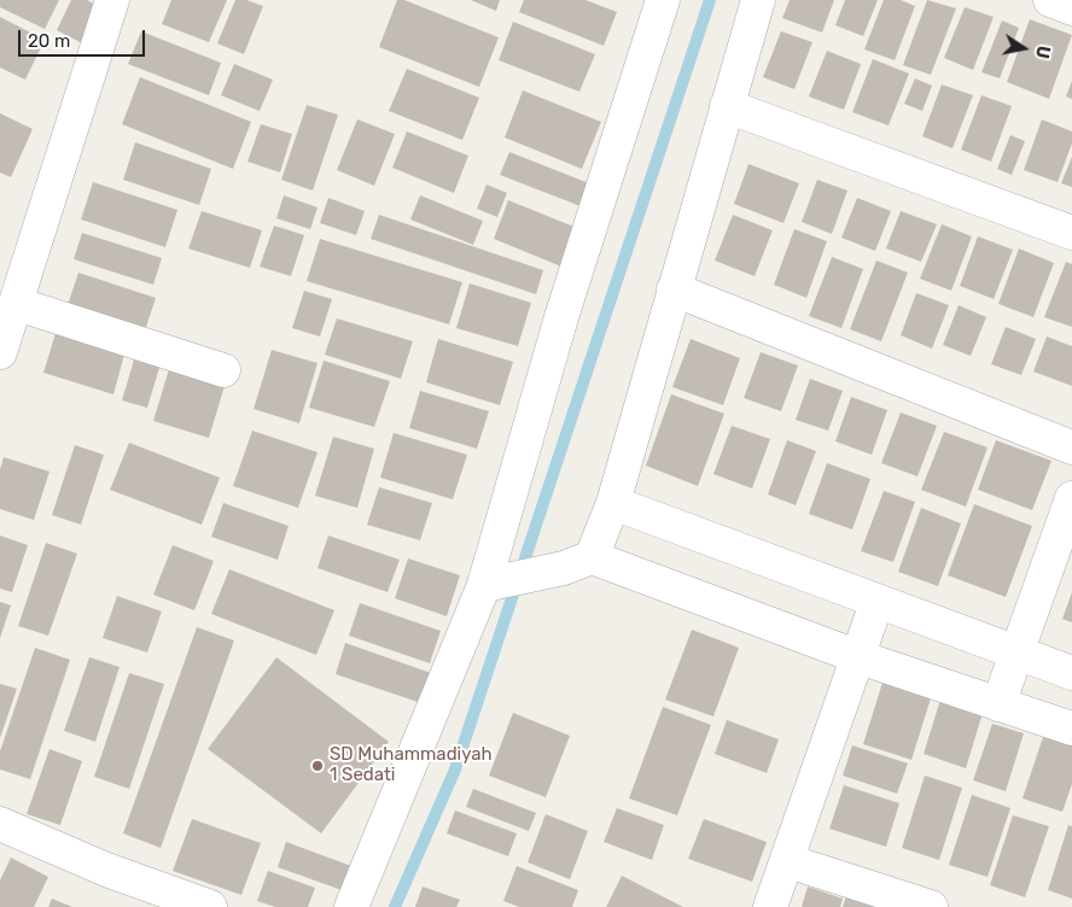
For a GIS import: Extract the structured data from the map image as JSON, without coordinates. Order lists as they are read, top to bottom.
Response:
{
  "places": ["SD Muhammadiyah 1 Sedati"],
  "scale_bar": "20 m",
  "north": "right"
}
